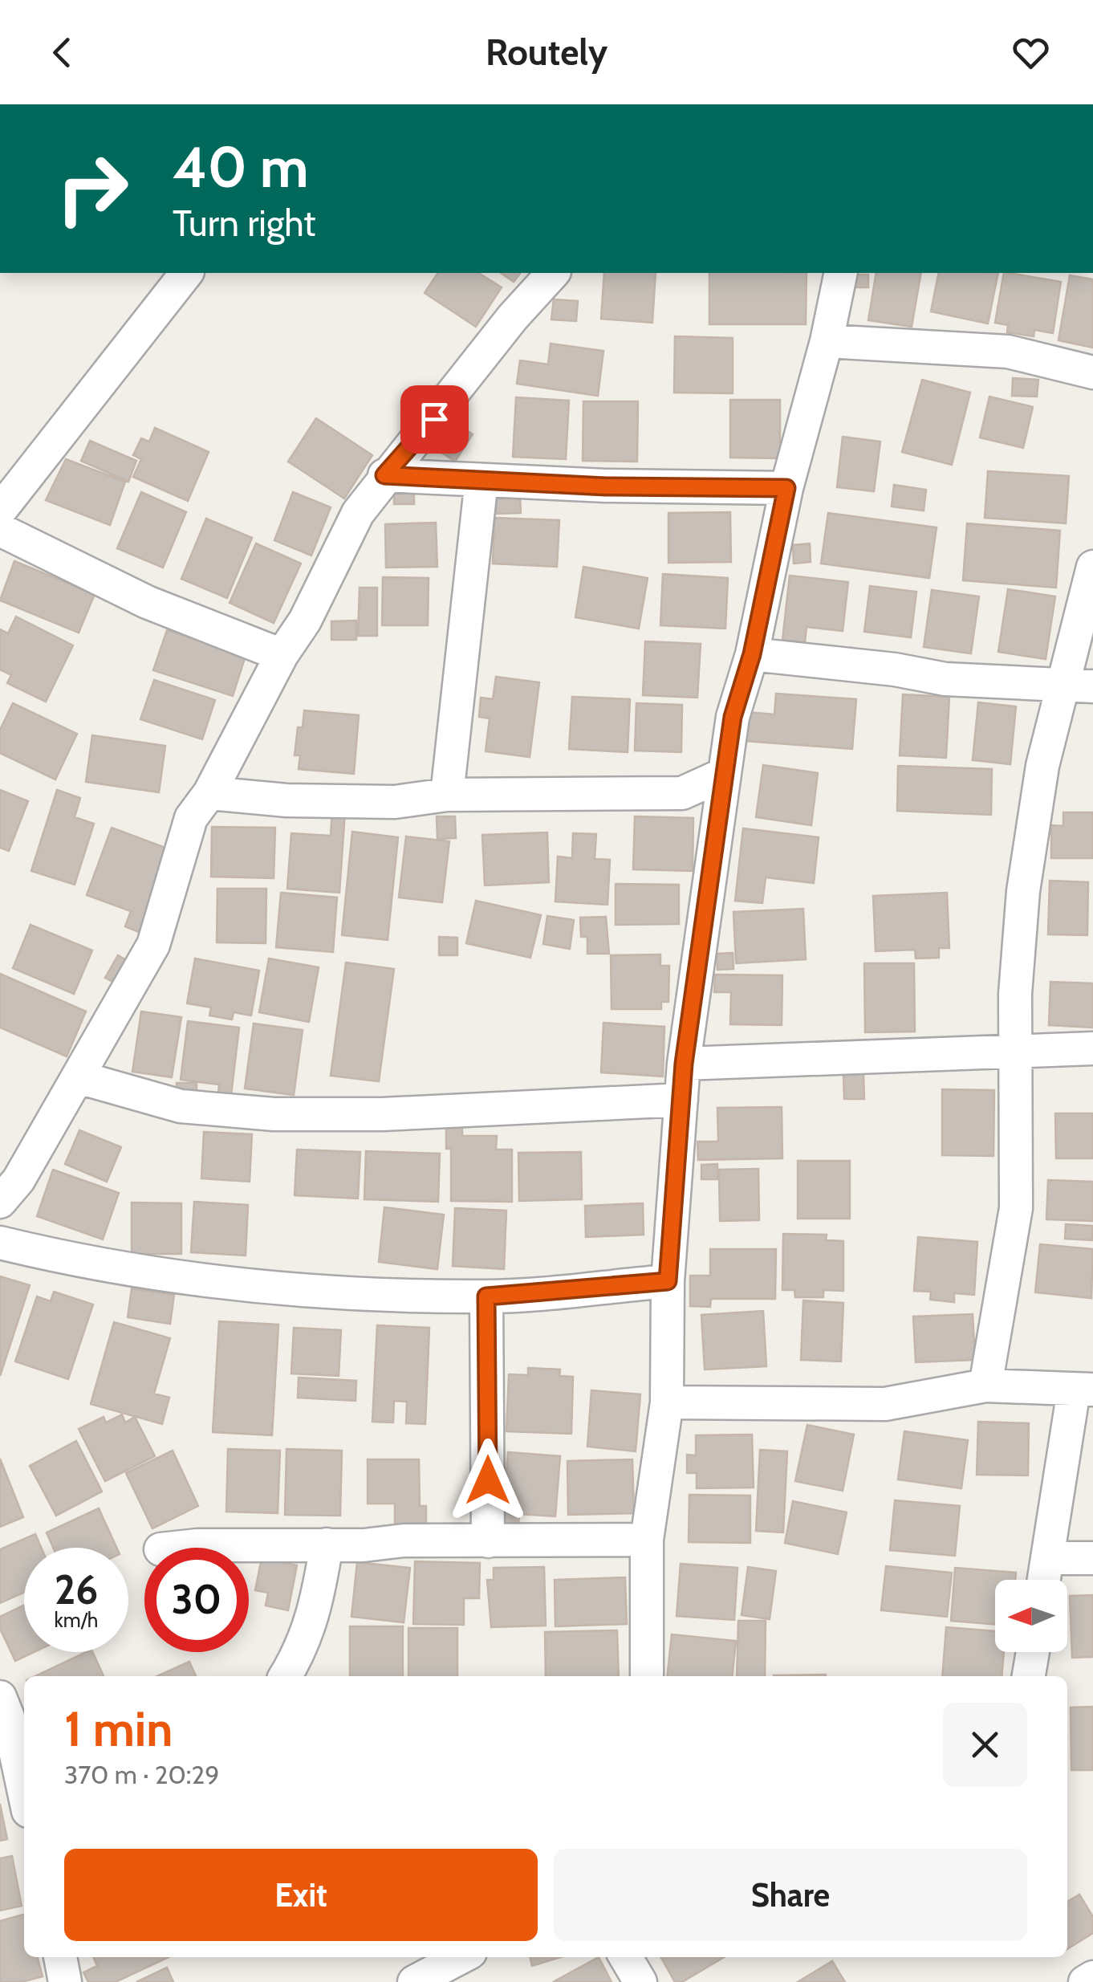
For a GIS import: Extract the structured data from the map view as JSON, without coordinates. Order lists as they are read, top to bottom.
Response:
{
  "north": "left",
  "page": {
    "header": "Routely",
    "turn": ["40 m", "Turn right"],
    "speed": "26 km/h",
    "limit": "30",
    "heading": ["1 min", "370 m · 20:29"],
    "buttons": ["Exit", "Share"]
  }
}
